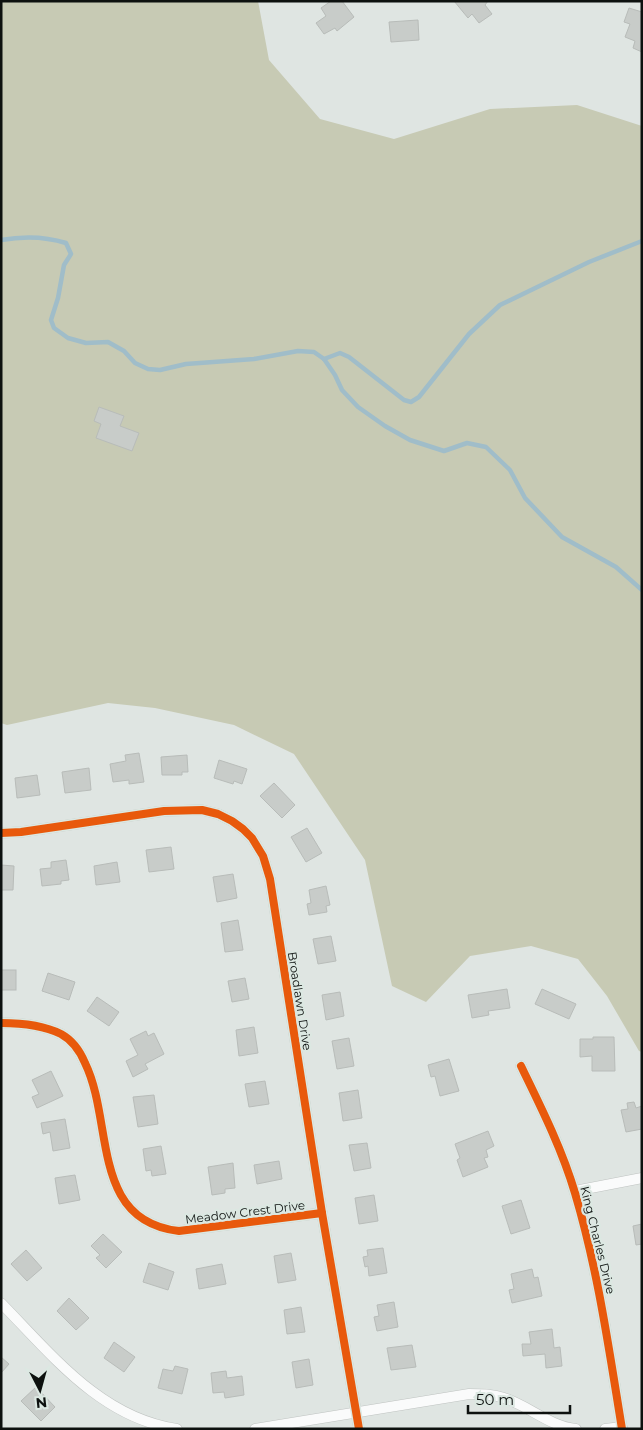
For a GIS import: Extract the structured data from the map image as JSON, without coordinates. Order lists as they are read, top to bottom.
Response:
{
  "streets": {
    "street": ["Broadlawn Drive", "Meadow Crest Drive", "King Charles Drive"]
  },
  "crossings": [
    ["Broadlawn Drive", "Meadow Crest Drive"]
  ],
  "scale_bar": "50 m",
  "north": "bottom"
}
